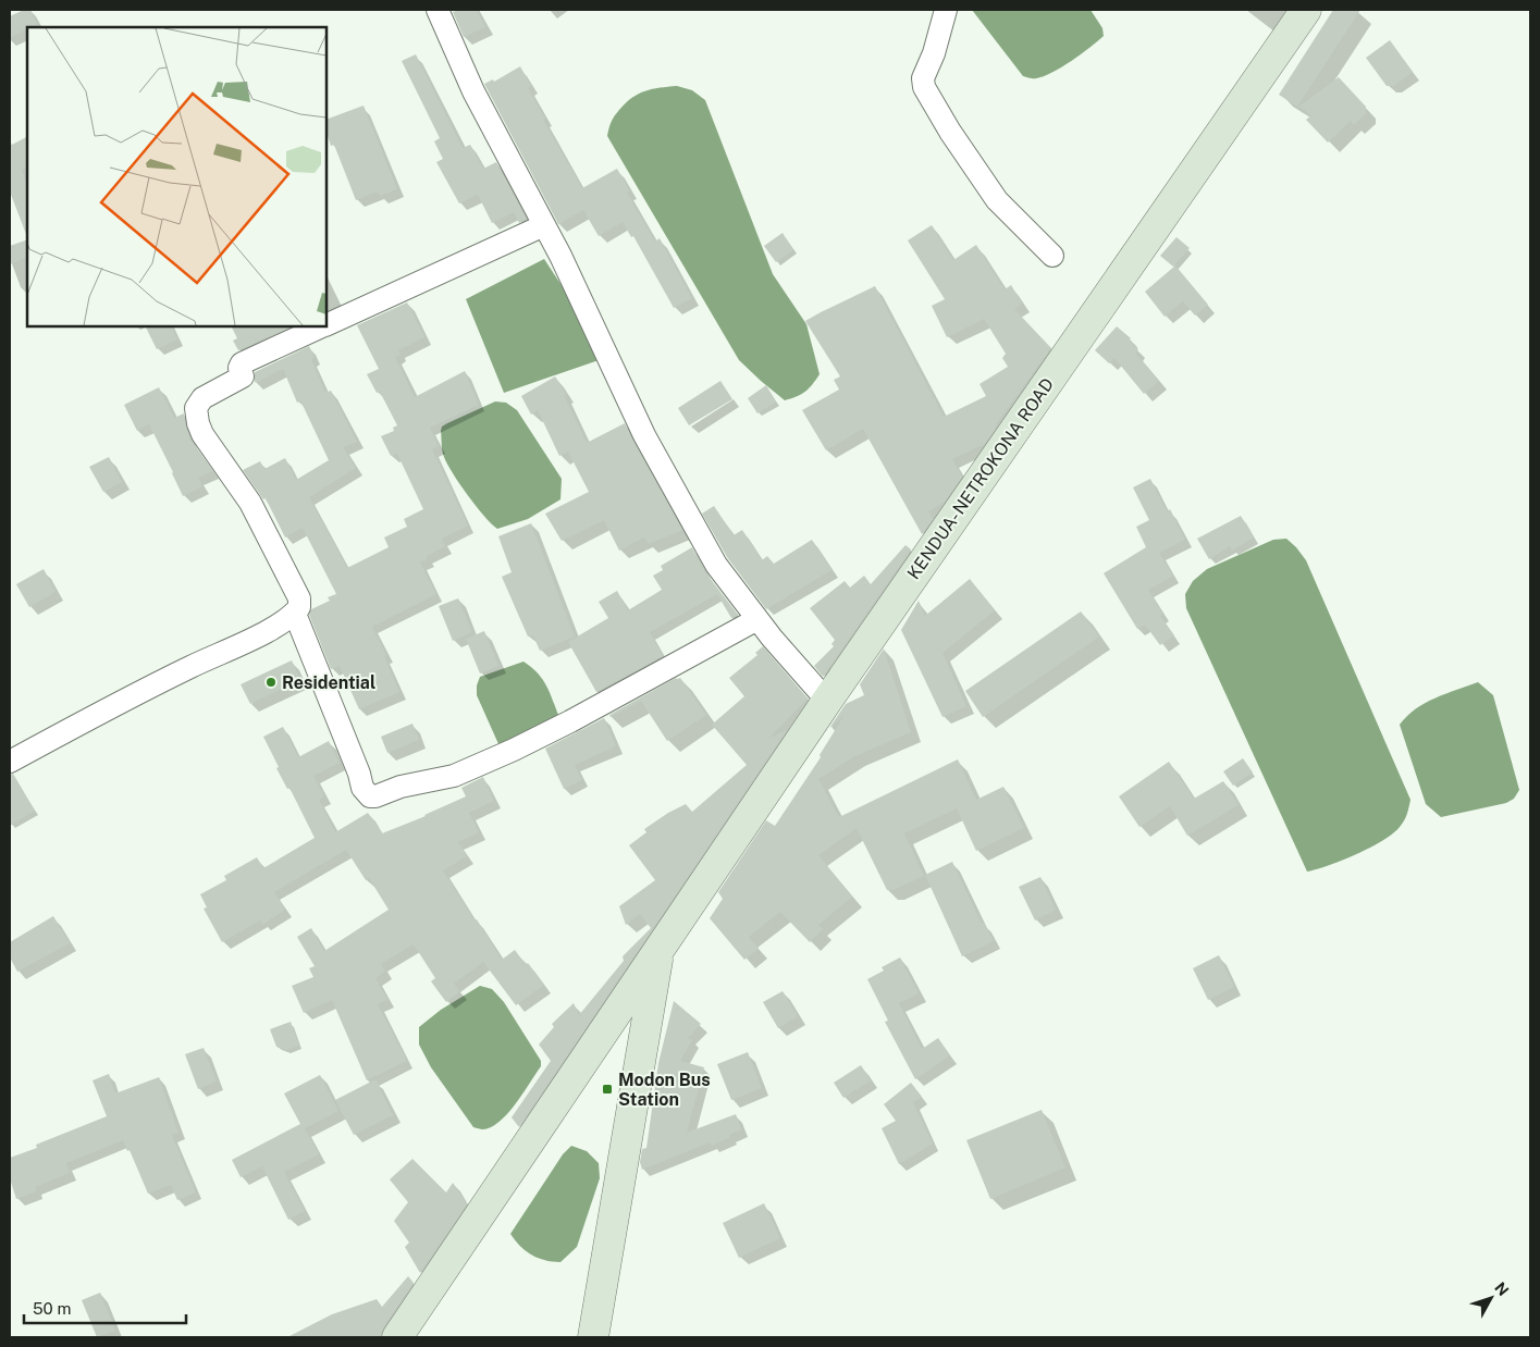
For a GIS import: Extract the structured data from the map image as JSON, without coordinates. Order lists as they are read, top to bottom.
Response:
{
  "streets": {
    "main road": ["KENDUA- NETROKONA ROAD"]
  },
  "places": {
    "other": ["Residential"],
    "transit": ["Modon Bus Station"]
  },
  "scale_bar": "50 m",
  "north": "top right"
}
